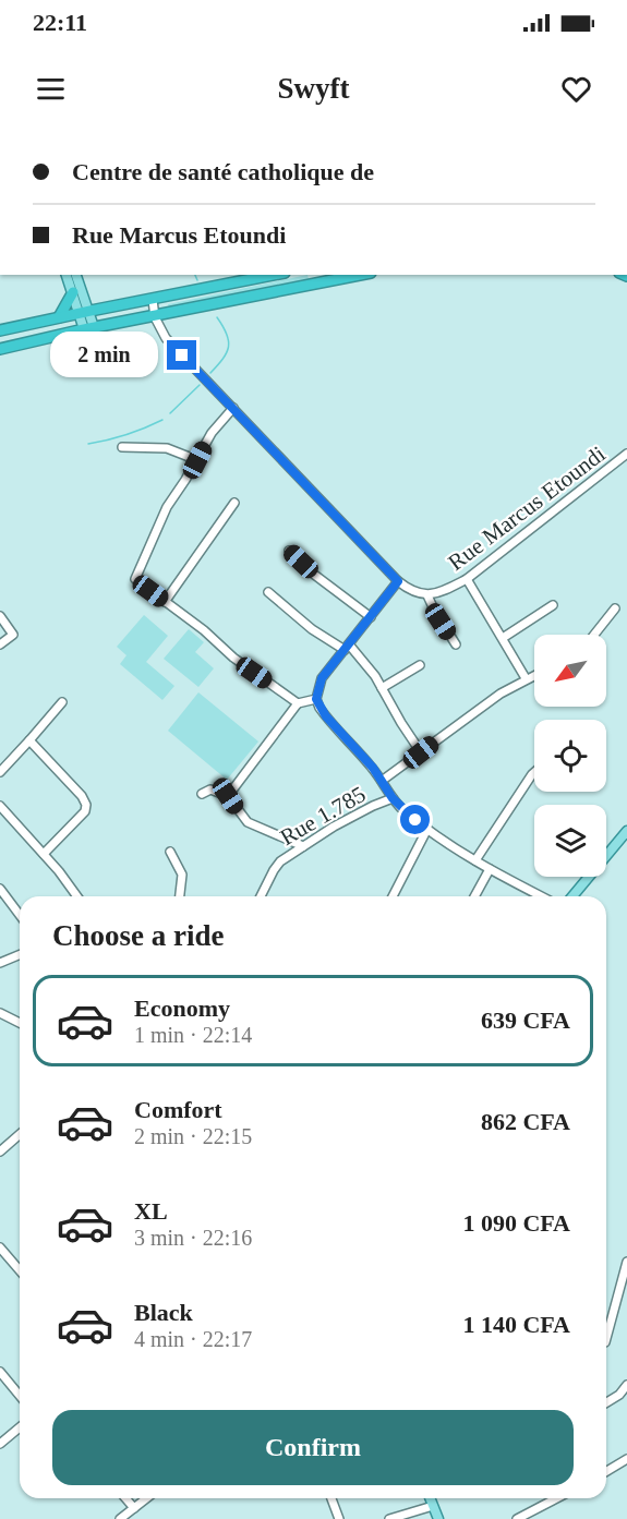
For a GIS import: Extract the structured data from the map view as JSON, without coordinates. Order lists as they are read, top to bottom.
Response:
{
  "streets": {
    "street": ["Rue Marcus Etoundi", "Rue 1.785"]
  },
  "north": "bottom left",
  "page": {
    "status": "22:11",
    "header": "Swyft",
    "banner": ["Centre de santé catholique de", "Rue Marcus Etoundi"],
    "bubble": "2 min",
    "heading": "Choose a ride",
    "list": [
      {
        "name": "Economy",
        "note": "1 min · 22:14",
        "value": "639 CFA"
      },
      {
        "name": "Comfort",
        "note": "2 min · 22:15",
        "value": "862 CFA"
      },
      {
        "name": "XL",
        "note": "3 min · 22:16",
        "value": "1 090 CFA"
      },
      {
        "name": "Black",
        "note": "4 min · 22:17",
        "value": "1 140 CFA"
      }
    ],
    "buttons": "Confirm"
  }
}
